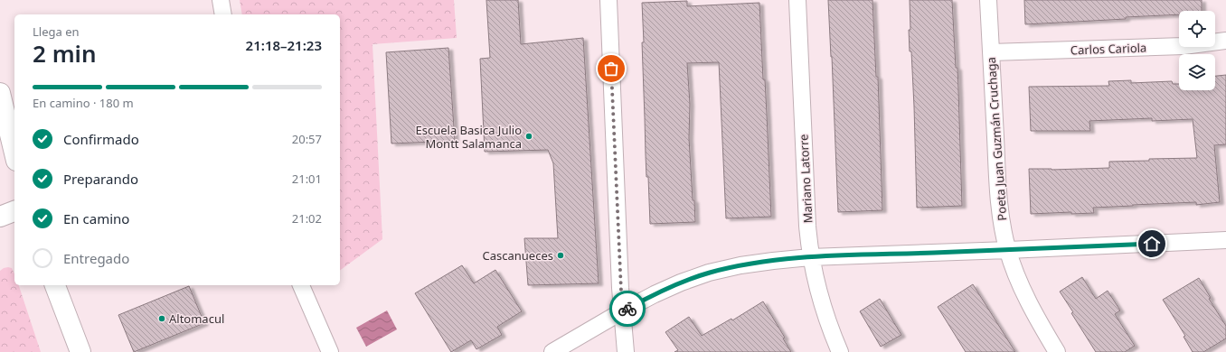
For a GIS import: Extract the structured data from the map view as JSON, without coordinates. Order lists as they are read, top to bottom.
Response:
{
  "streets": {
    "street": ["Carlos Cariola", "Poeta Juan Guzmán Cruchaga", "Mariano Latorre"]
  },
  "crossings": [
    ["Carlos Cariola", "Poeta Juan Guzmán Cruchaga"]
  ],
  "places": ["Escuela Basica Julio Montt Salamanca", "Cascanueces", "Altomacul"],
  "page": {
    "heading": ["2 min", "Llega en", "21:18–21:23"],
    "bar": "En camino · 180 m",
    "list": [
      ["Confirmado", "20:57"],
      ["Preparando", "21:01"],
      ["En camino", "21:02"],
      "Entregado"
    ]
  }
}
